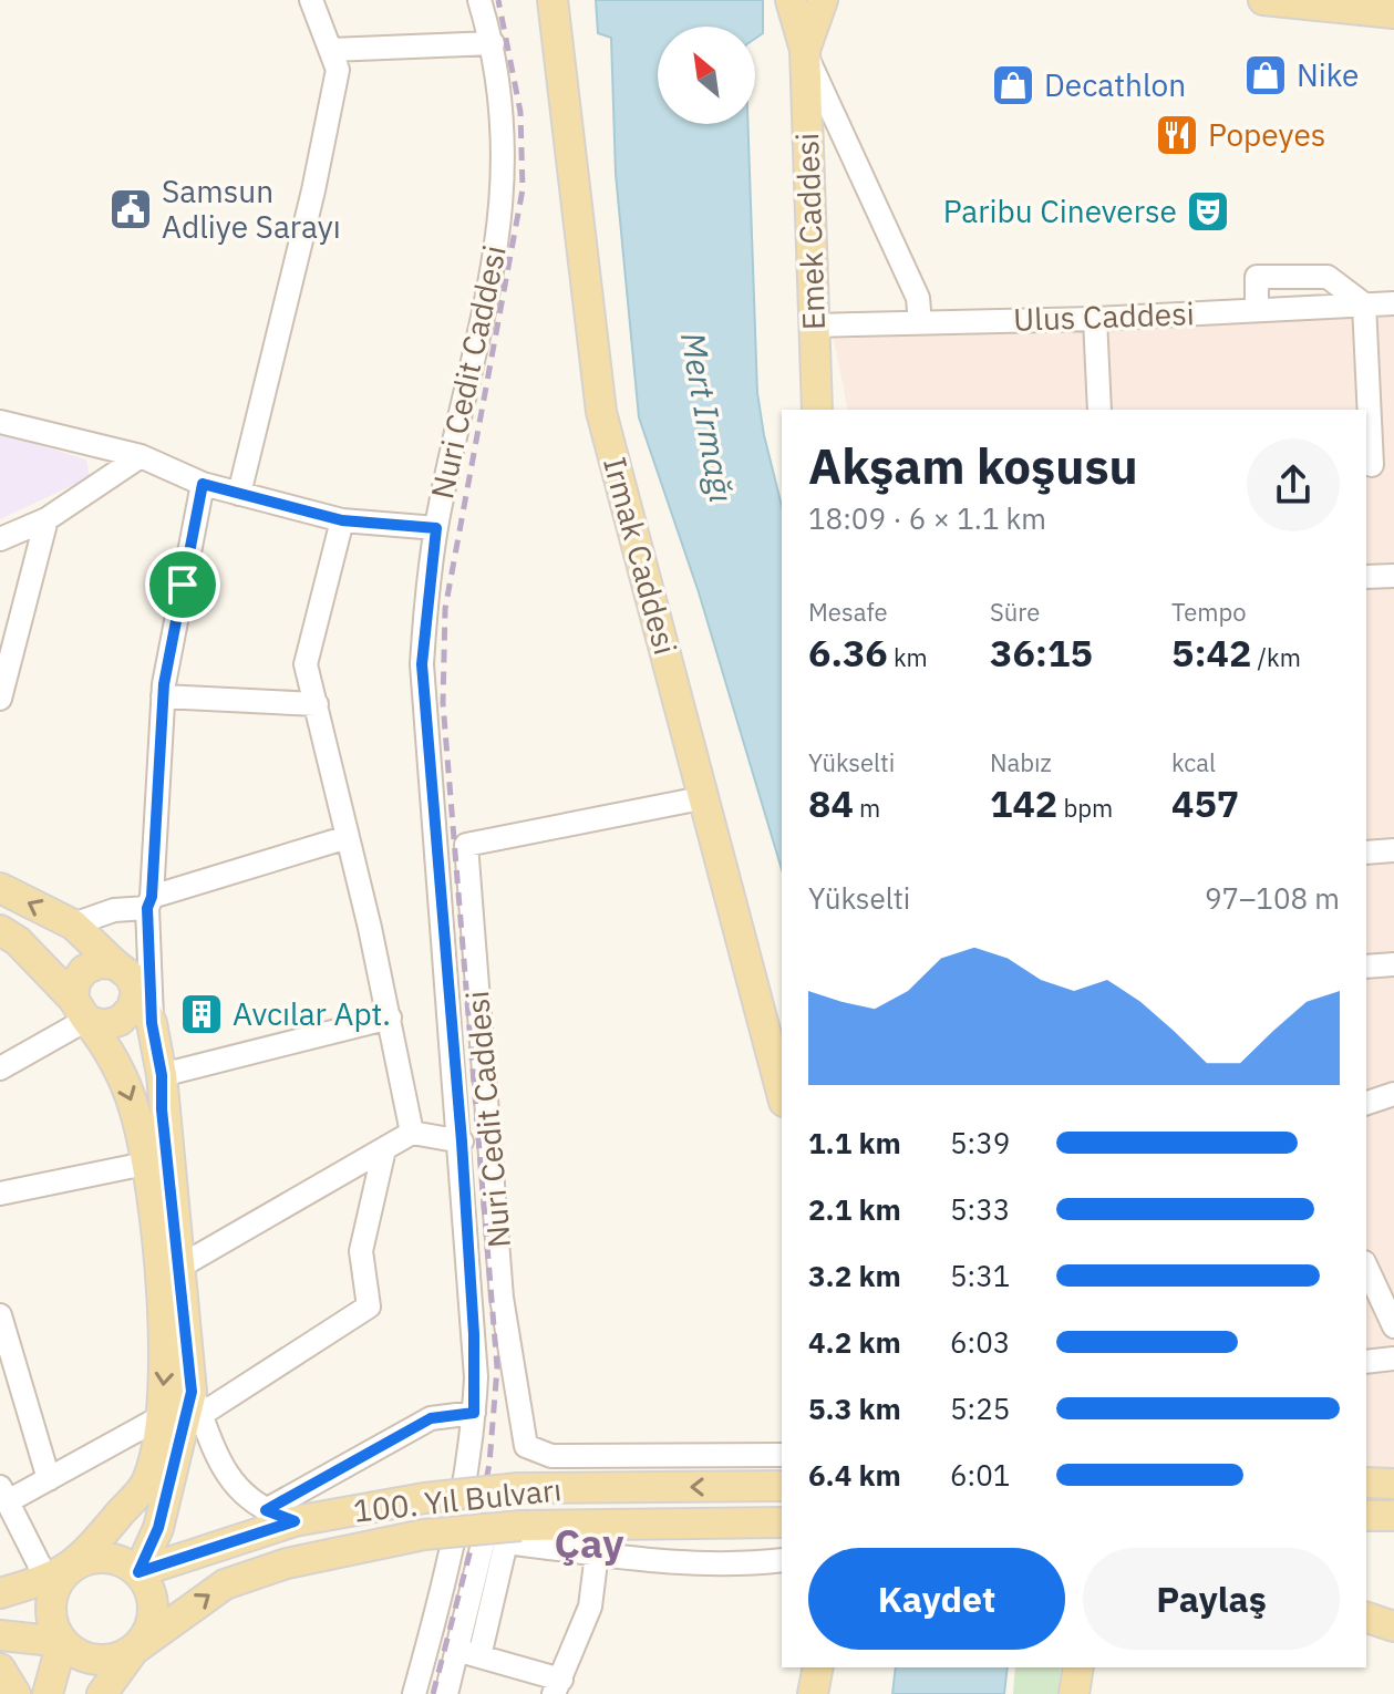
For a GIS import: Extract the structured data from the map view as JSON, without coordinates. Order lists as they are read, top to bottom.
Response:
{
  "streets": {
    "main road": ["Emek Caddesi", "Irmak Caddesi", "100. Yıl Bulvarı"],
    "street": ["Ulus Caddesi", "Nuri Cedit Caddesi"]
  },
  "crossings": [
    ["Emek Caddesi", "Ulus Caddesi"],
    ["Nuri Cedit Caddesi", "Irmak Caddesi"]
  ],
  "districts": ["Çay"],
  "water": ["Mert Irmağı"],
  "places": {
    "shop": ["Nike", "Decathlon"],
    "restaurant": ["Popeyes"],
    "public building": ["Samsun Adliye Sarayı"],
    "theatre": ["Paribu Cineverse"],
    "building": ["Avcılar Apt."]
  },
  "north": "top left",
  "page": {
    "heading": ["Akşam koşusu", "18:09 · 6 × 1.1 km"],
    "stats": [
      ["Mesafe", "6.36 km"],
      ["Süre", "36:15"],
      ["Tempo", "5:42 /km"],
      ["Yükselti", "84 m"],
      ["Nabız", "142 bpm"],
      ["kcal", "457"]
    ],
    "chart": ["Yükselti", "97–108 m"],
    "list": [
      {
        "name": "1.1 km",
        "note": "5:39"
      },
      {
        "name": "2.1 km",
        "note": "5:33"
      },
      {
        "name": "3.2 km",
        "note": "5:31"
      },
      {
        "name": "4.2 km",
        "note": "6:03"
      },
      {
        "name": "5.3 km",
        "note": "5:25"
      },
      {
        "name": "6.4 km",
        "note": "6:01"
      }
    ],
    "buttons": ["Kaydet", "Paylaş"]
  }
}
